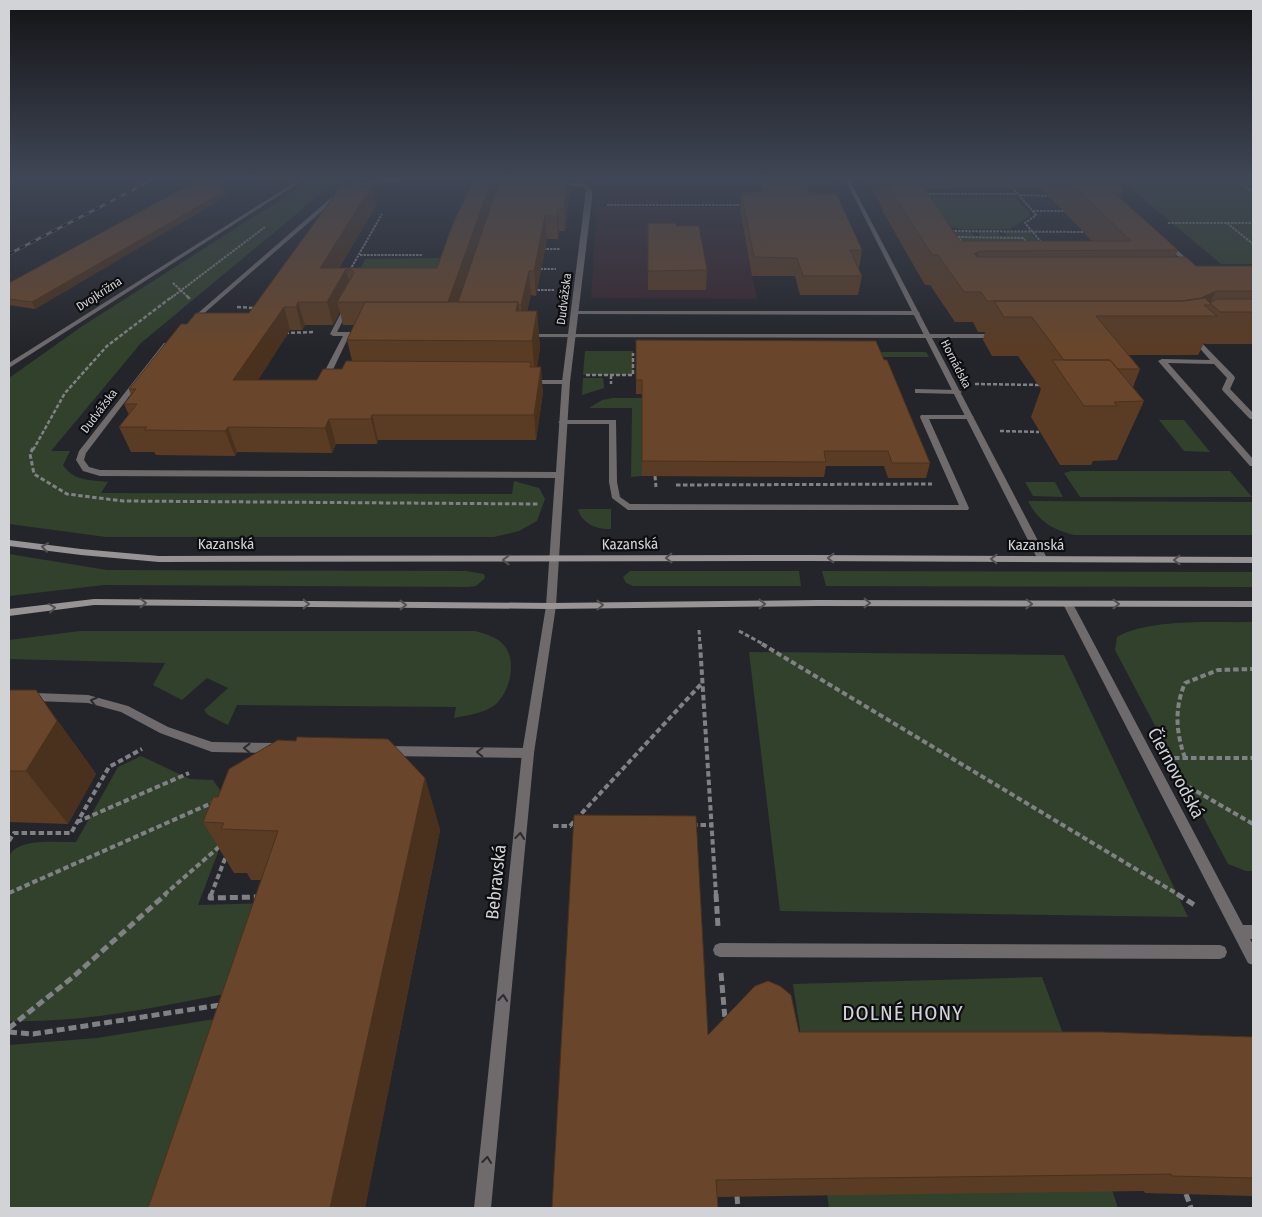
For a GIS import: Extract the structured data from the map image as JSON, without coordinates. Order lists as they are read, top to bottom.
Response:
{
  "streets": {
    "main road": ["Kazanská"],
    "street": [
      "Dvojkrížna",
      "Dudvážska",
      "Hornádska",
      "Čiernovodská",
      "Bebravská"
    ]
  },
  "crossings": [
    ["Dudvážska", "Kazanská"],
    ["Dudvážska", "Bebravská"],
    ["Hornádska", "Kazanská"],
    ["Kazanská", "Bebravská"]
  ],
  "one_way": ["Bebravská"],
  "districts": ["DOLNÉ HONY"]
}
